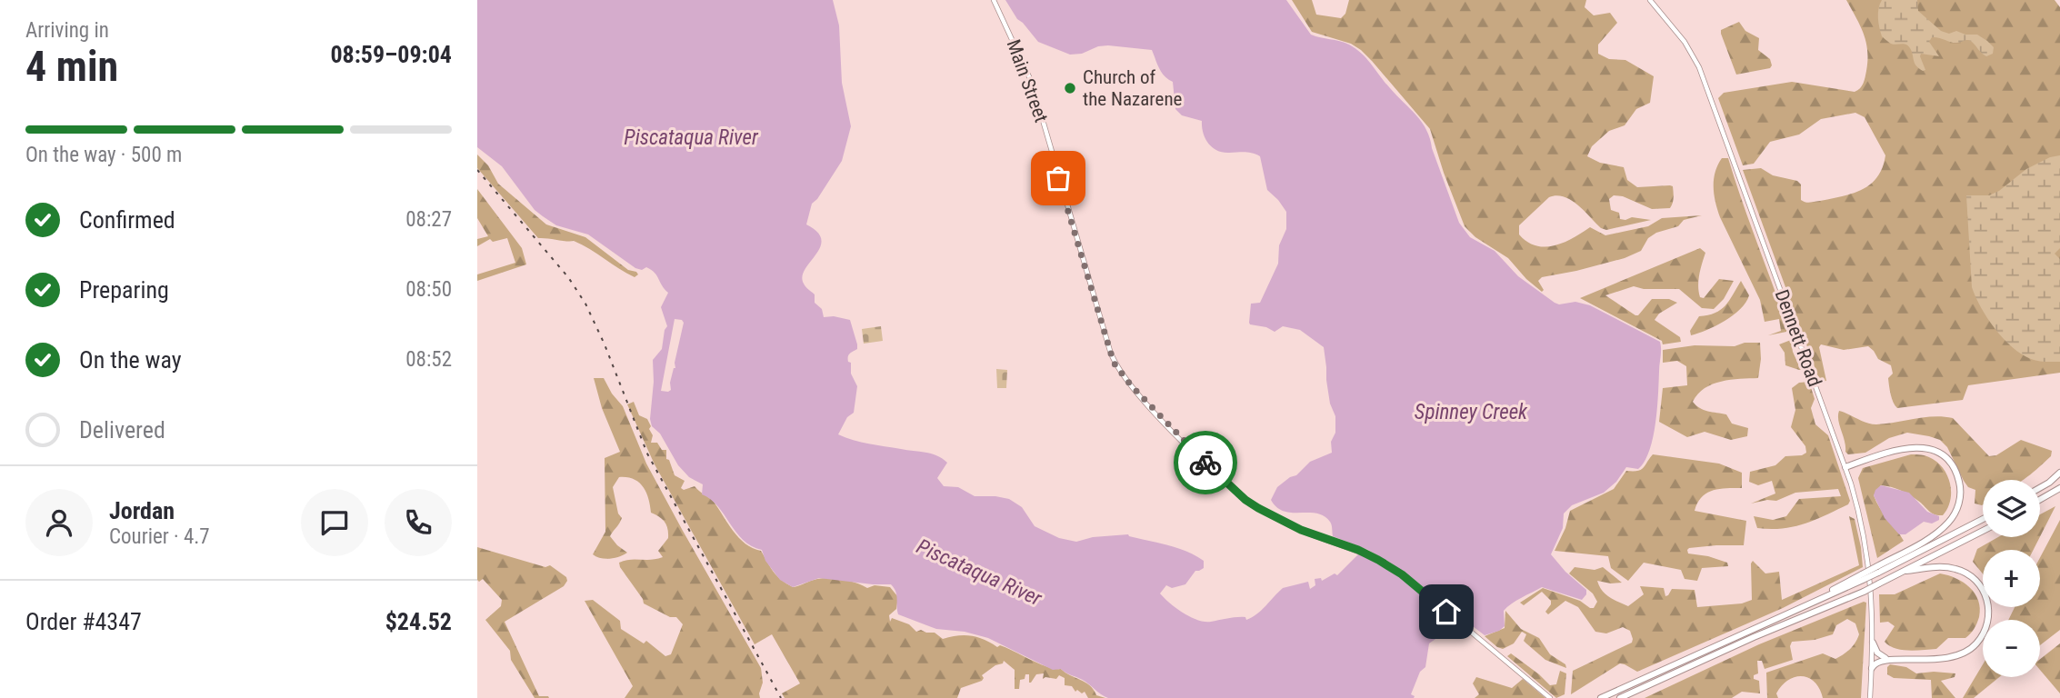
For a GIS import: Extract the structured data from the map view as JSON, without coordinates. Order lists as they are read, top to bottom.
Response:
{
  "streets": {
    "main road": ["Main Street", "Dennett Road"]
  },
  "water": ["Piscataqua River", "Spinney Creek"],
  "places": ["Church of the Nazarene"],
  "page": {
    "heading": ["4 min", "Arriving in", "08:59–09:04"],
    "panel": [
      "Jordan",
      "Courier · 4.7",
      "Order #4347",
      "$24.52"
    ],
    "bar": "On the way · 500 m",
    "list": [
      ["Confirmed", "08:27"],
      ["Preparing", "08:50"],
      ["On the way", "08:52"],
      "Delivered"
    ],
    "map_buttons": ["+", "−"]
  }
}
